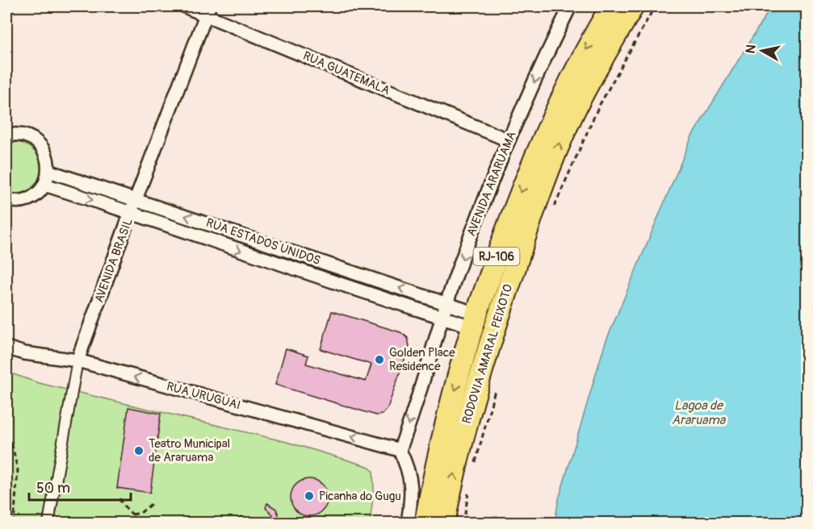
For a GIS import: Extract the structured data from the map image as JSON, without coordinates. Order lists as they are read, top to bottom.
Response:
{
  "streets": {
    "highway": ["RJ-106", "RODOVIA AMARAL PEIXOTO"],
    "street": [
      "RUA GUATEMALA",
      "AVENIDA ARARUAMA",
      "RUA ESTADOS UNIDOS",
      "AVENIDA BRASIL",
      "RUA URUGUAI"
    ]
  },
  "crossings": [
    ["RUA GUATEMALA", "AVENIDA ARARUAMA"],
    ["RUA GUATEMALA", "AVENIDA BRASIL"],
    ["AVENIDA ARARUAMA", "RUA ESTADOS UNIDOS"],
    ["AVENIDA ARARUAMA", "RUA URUGUAI"],
    ["RUA ESTADOS UNIDOS", "AVENIDA BRASIL"],
    ["RUA ESTADOS UNIDOS", "RODOVIA AMARAL PEIXOTO"],
    ["AVENIDA BRASIL", "RUA URUGUAI"]
  ],
  "one_way": ["AVENIDA ARARUAMA", "RUA URUGUAI"],
  "water": ["Lagoa de Araruama"],
  "places": ["Golden Place Residence", "Teatro Municipal de Araruama", "Picanha do Gugu"],
  "scale_bar": "50 m",
  "north": "left"
}
